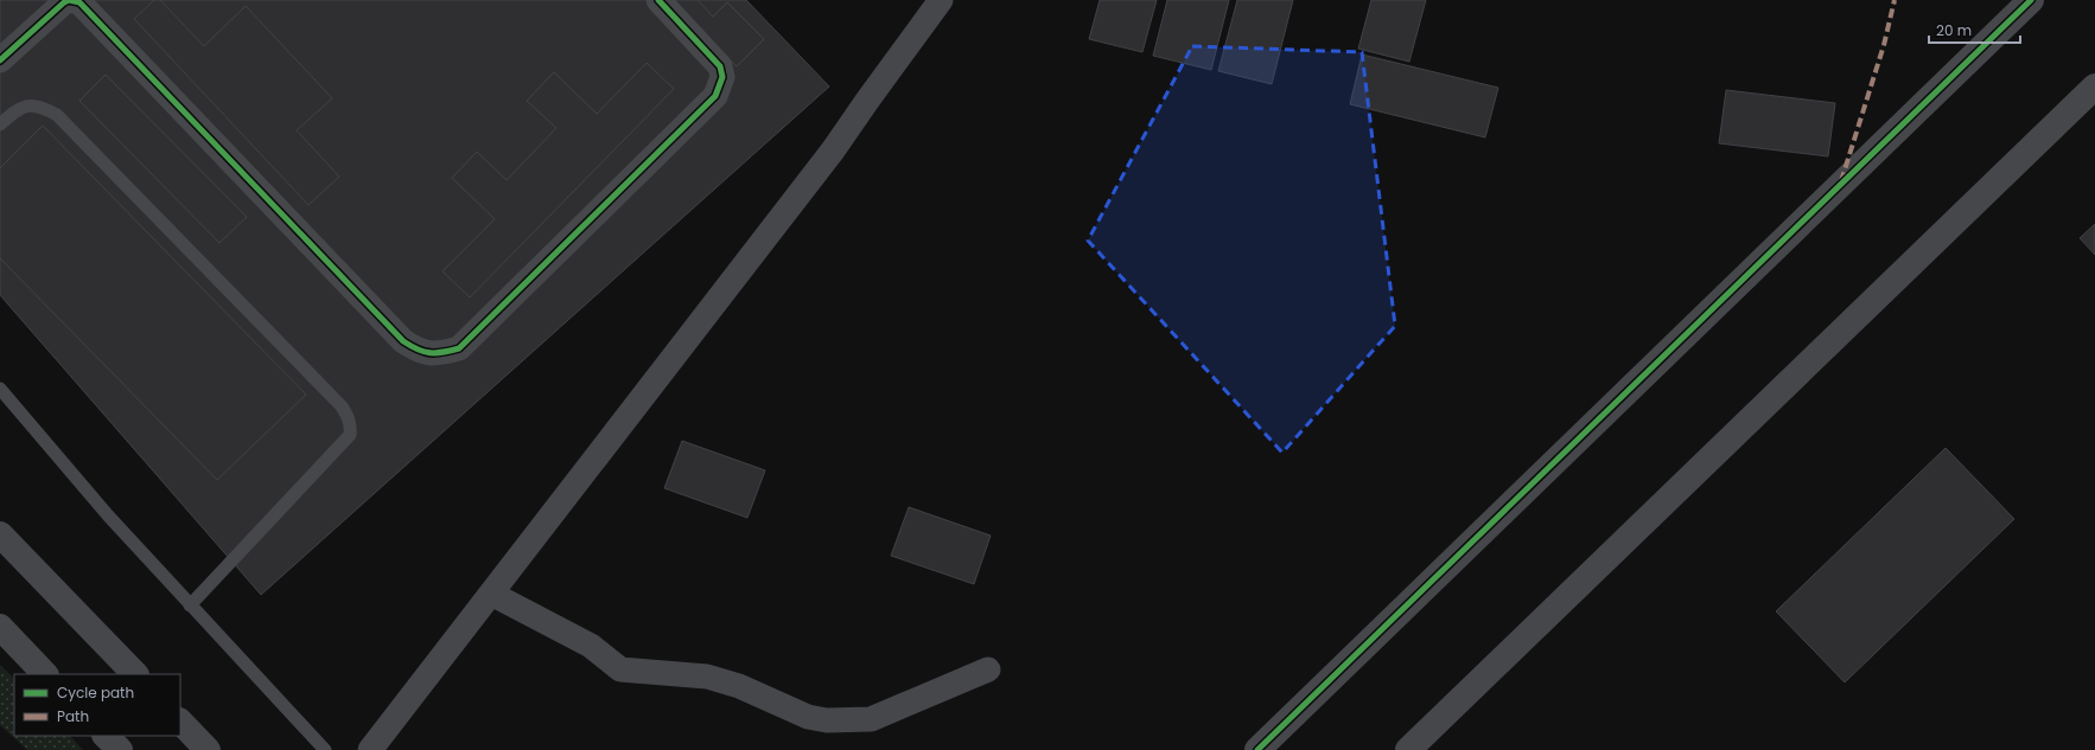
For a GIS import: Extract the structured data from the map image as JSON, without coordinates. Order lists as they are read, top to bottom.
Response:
{
  "legend": ["Cycle path", "Path"],
  "scale_bar": "20 m"
}
